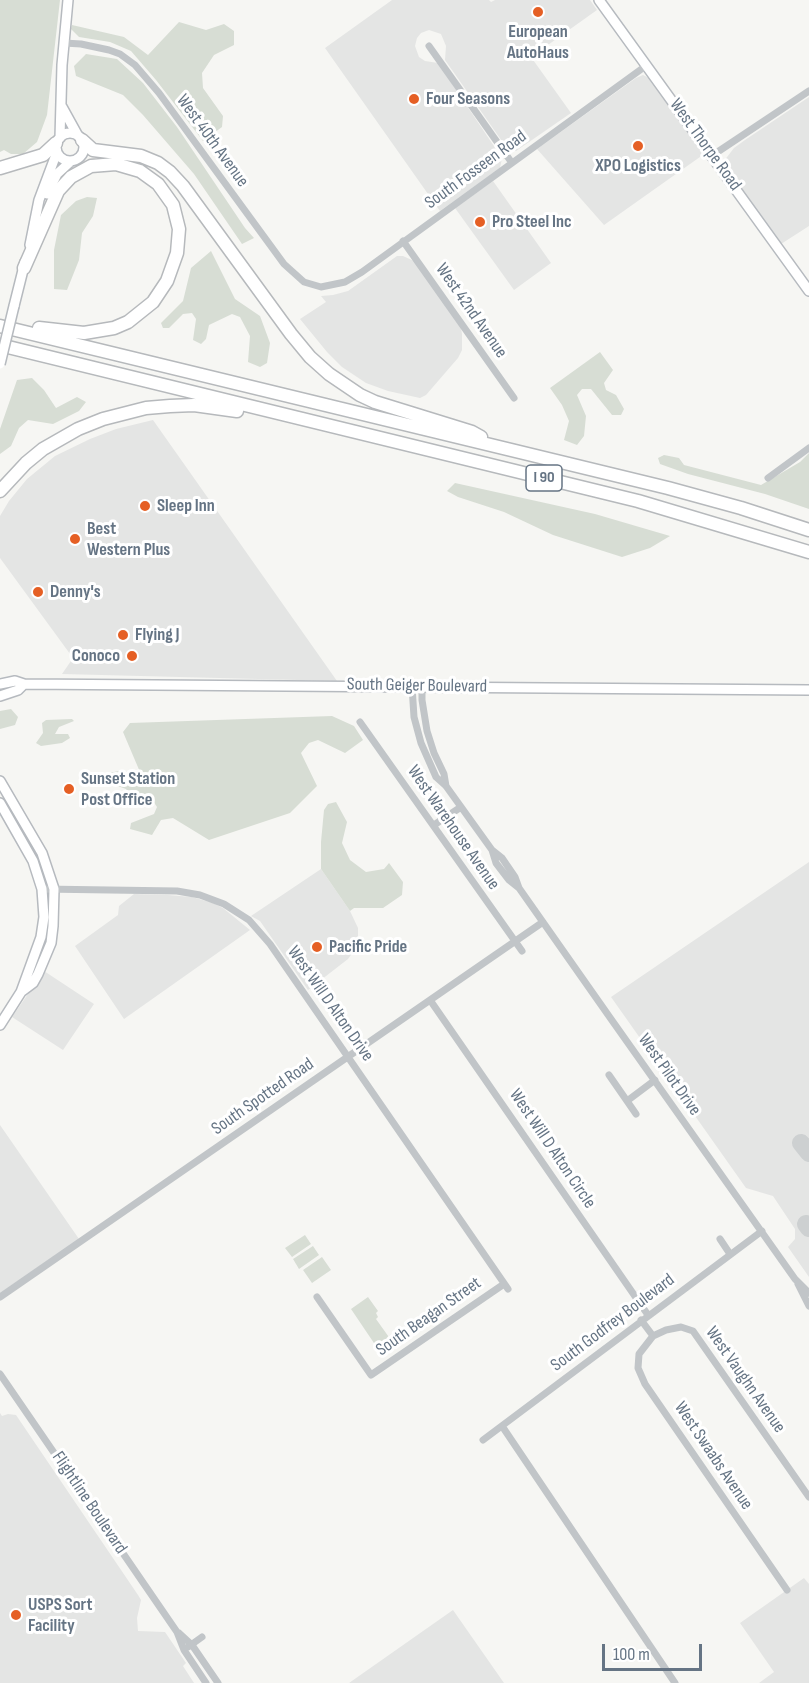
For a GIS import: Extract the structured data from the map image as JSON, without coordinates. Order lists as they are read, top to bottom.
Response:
{
  "streets": {
    "highway": ["I 90"],
    "street": [
      "West 40th Avenue",
      "West Thorpe Road",
      "South Fosseen Road",
      "West 42nd Avenue",
      "South Geiger Boulevard",
      "West Warehouse Avenue",
      "West Will D Alton Drive",
      "West Pilot Drive",
      "South Spotted Road",
      "West Will D Alton Circle",
      "South Beagan Street",
      "South Godfrey Boulevard",
      "West Vaughn Avenue",
      "West Swaabs Avenue",
      "Flightline Boulevard"
    ]
  },
  "crossings": [
    ["West 40th Avenue", "South Fosseen Road"],
    ["West Thorpe Road", "South Fosseen Road"],
    ["South Fosseen Road", "West 42nd Avenue"],
    ["South Geiger Boulevard", "West Pilot Drive"],
    ["West Warehouse Avenue", "South Spotted Road"],
    ["West Will D Alton Drive", "South Spotted Road"],
    ["West Will D Alton Drive", "South Beagan Street"],
    ["West Pilot Drive", "South Spotted Road"],
    ["West Pilot Drive", "South Godfrey Boulevard"],
    ["South Spotted Road", "West Will D Alton Circle"],
    ["West Will D Alton Circle", "South Godfrey Boulevard"],
    ["West Vaughn Avenue", "West Swaabs Avenue"]
  ],
  "places": [
    "European AutoHaus",
    "Four Seasons",
    "XPO Logistics",
    "Pro Steel Inc",
    "Sleep Inn",
    "Best Western Plus",
    "Denny's",
    "Flying J",
    "Conoco",
    "Sunset Station Post Office",
    "Pacific Pride",
    "USPS Sort Facility"
  ],
  "scale_bar": "100 m"
}
